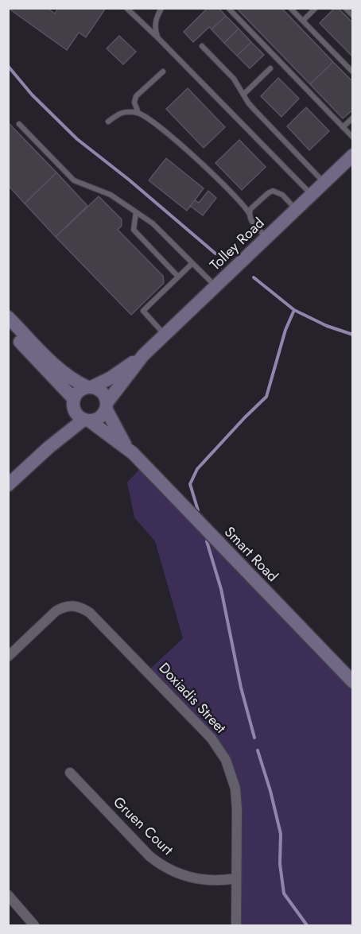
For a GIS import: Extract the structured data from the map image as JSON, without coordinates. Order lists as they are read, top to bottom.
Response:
{
  "streets": {
    "main road": ["Tolley Road", "Smart Road"],
    "street": ["Doxiadis Street", "Gruen Court"]
  },
  "crossings": [
    ["Tolley Road", "Smart Road"],
    ["Doxiadis Street", "Gruen Court"]
  ]
}
